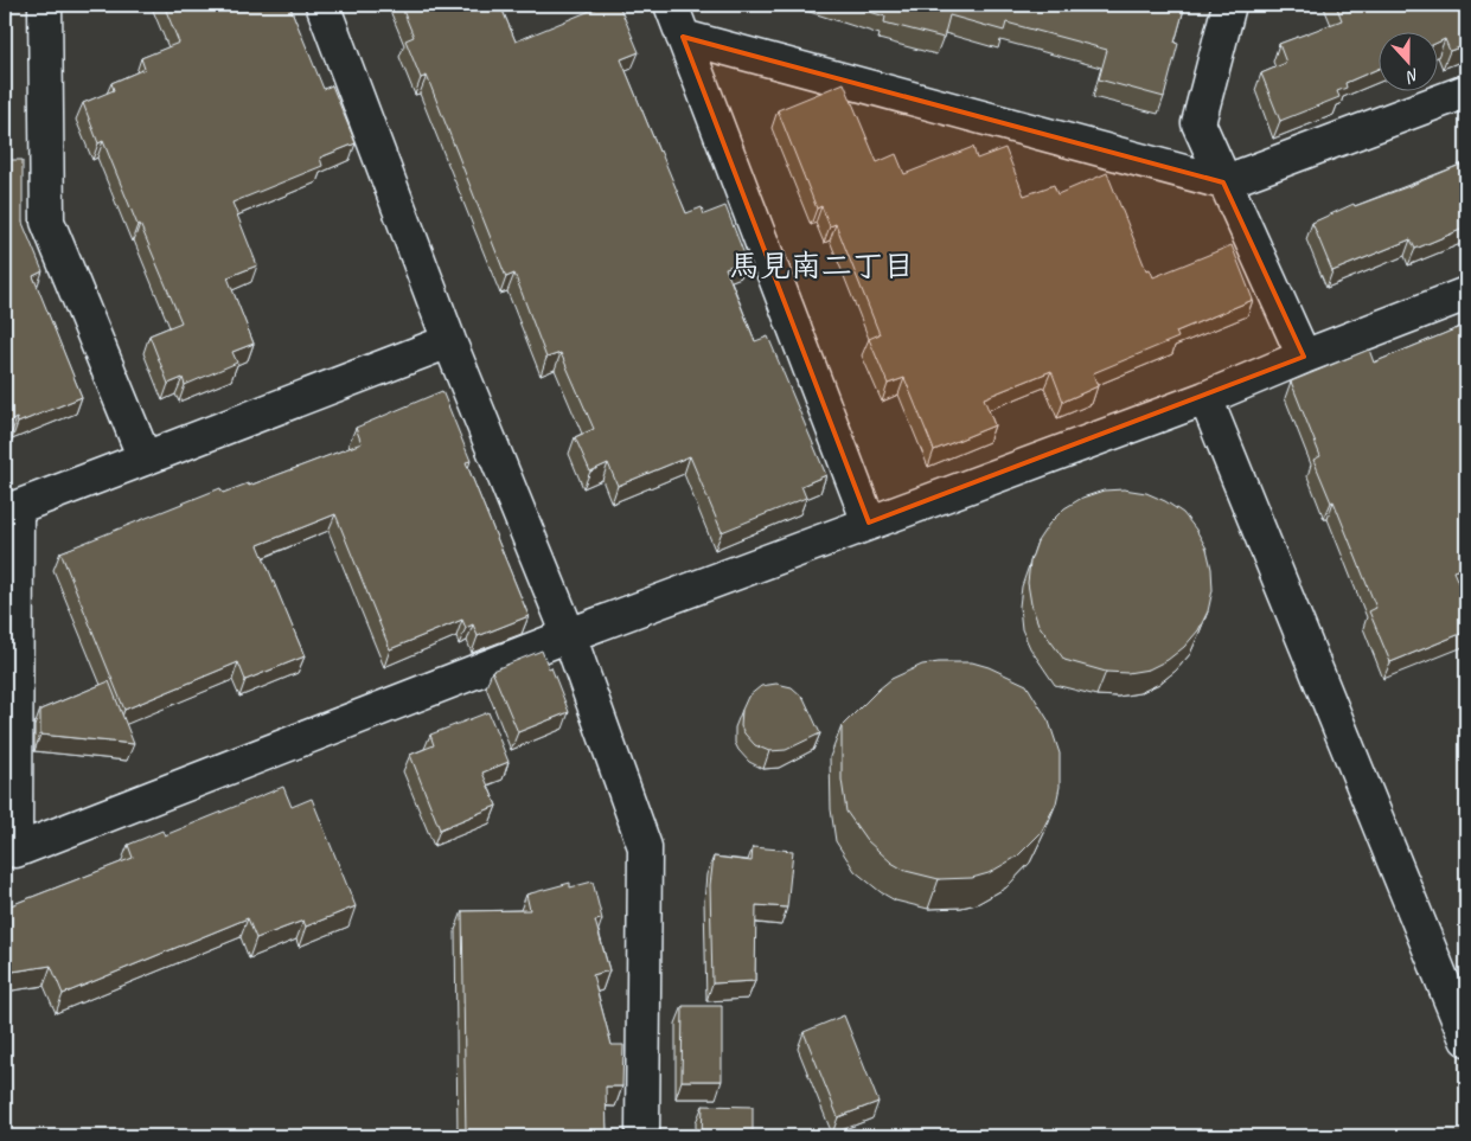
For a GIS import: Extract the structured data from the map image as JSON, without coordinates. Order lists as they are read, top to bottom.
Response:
{
  "districts": ["馬見南二丁目"],
  "north": "bottom"
}
